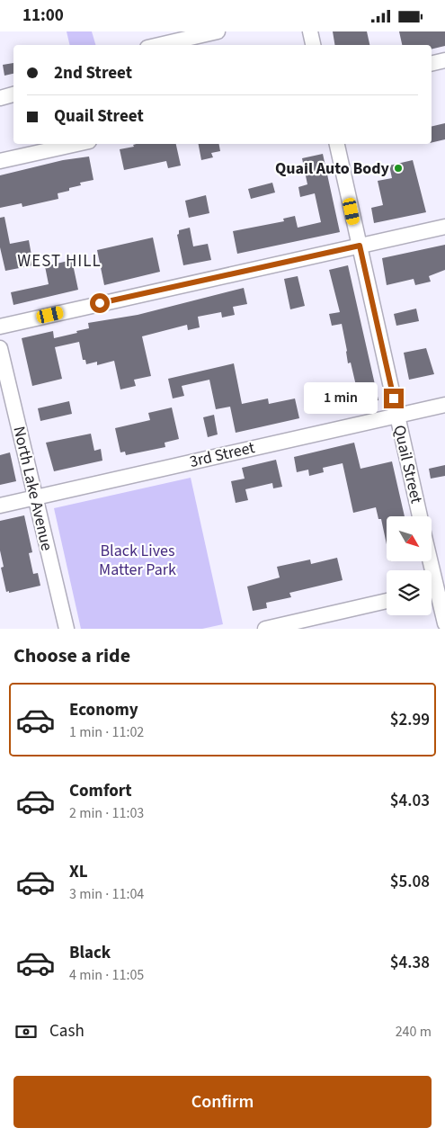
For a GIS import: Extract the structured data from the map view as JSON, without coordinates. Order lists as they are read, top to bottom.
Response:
{
  "streets": {
    "street": ["3rd Street", "Quail Street", "North Lake Avenue"]
  },
  "crossings": [
    ["3rd Street", "Quail Street"],
    ["3rd Street", "North Lake Avenue"]
  ],
  "districts": ["WEST HILL"],
  "parks": ["Black Lives Matter Park"],
  "places": ["Quail Auto Body"],
  "north": "bottom right",
  "page": {
    "status": "11:00",
    "banner": ["2nd Street", "Quail Street"],
    "bubble": "1 min",
    "heading": "Choose a ride",
    "list": [
      {
        "name": "Economy",
        "note": "1 min · 11:02",
        "value": "$2.99"
      },
      {
        "name": "Comfort",
        "note": "2 min · 11:03",
        "value": "$4.03"
      },
      {
        "name": "XL",
        "note": "3 min · 11:04",
        "value": "$5.08"
      },
      {
        "name": "Black",
        "note": "4 min · 11:05",
        "value": "$4.38"
      }
    ],
    "pay": ["Cash", "240 m"],
    "buttons": "Confirm"
  }
}
